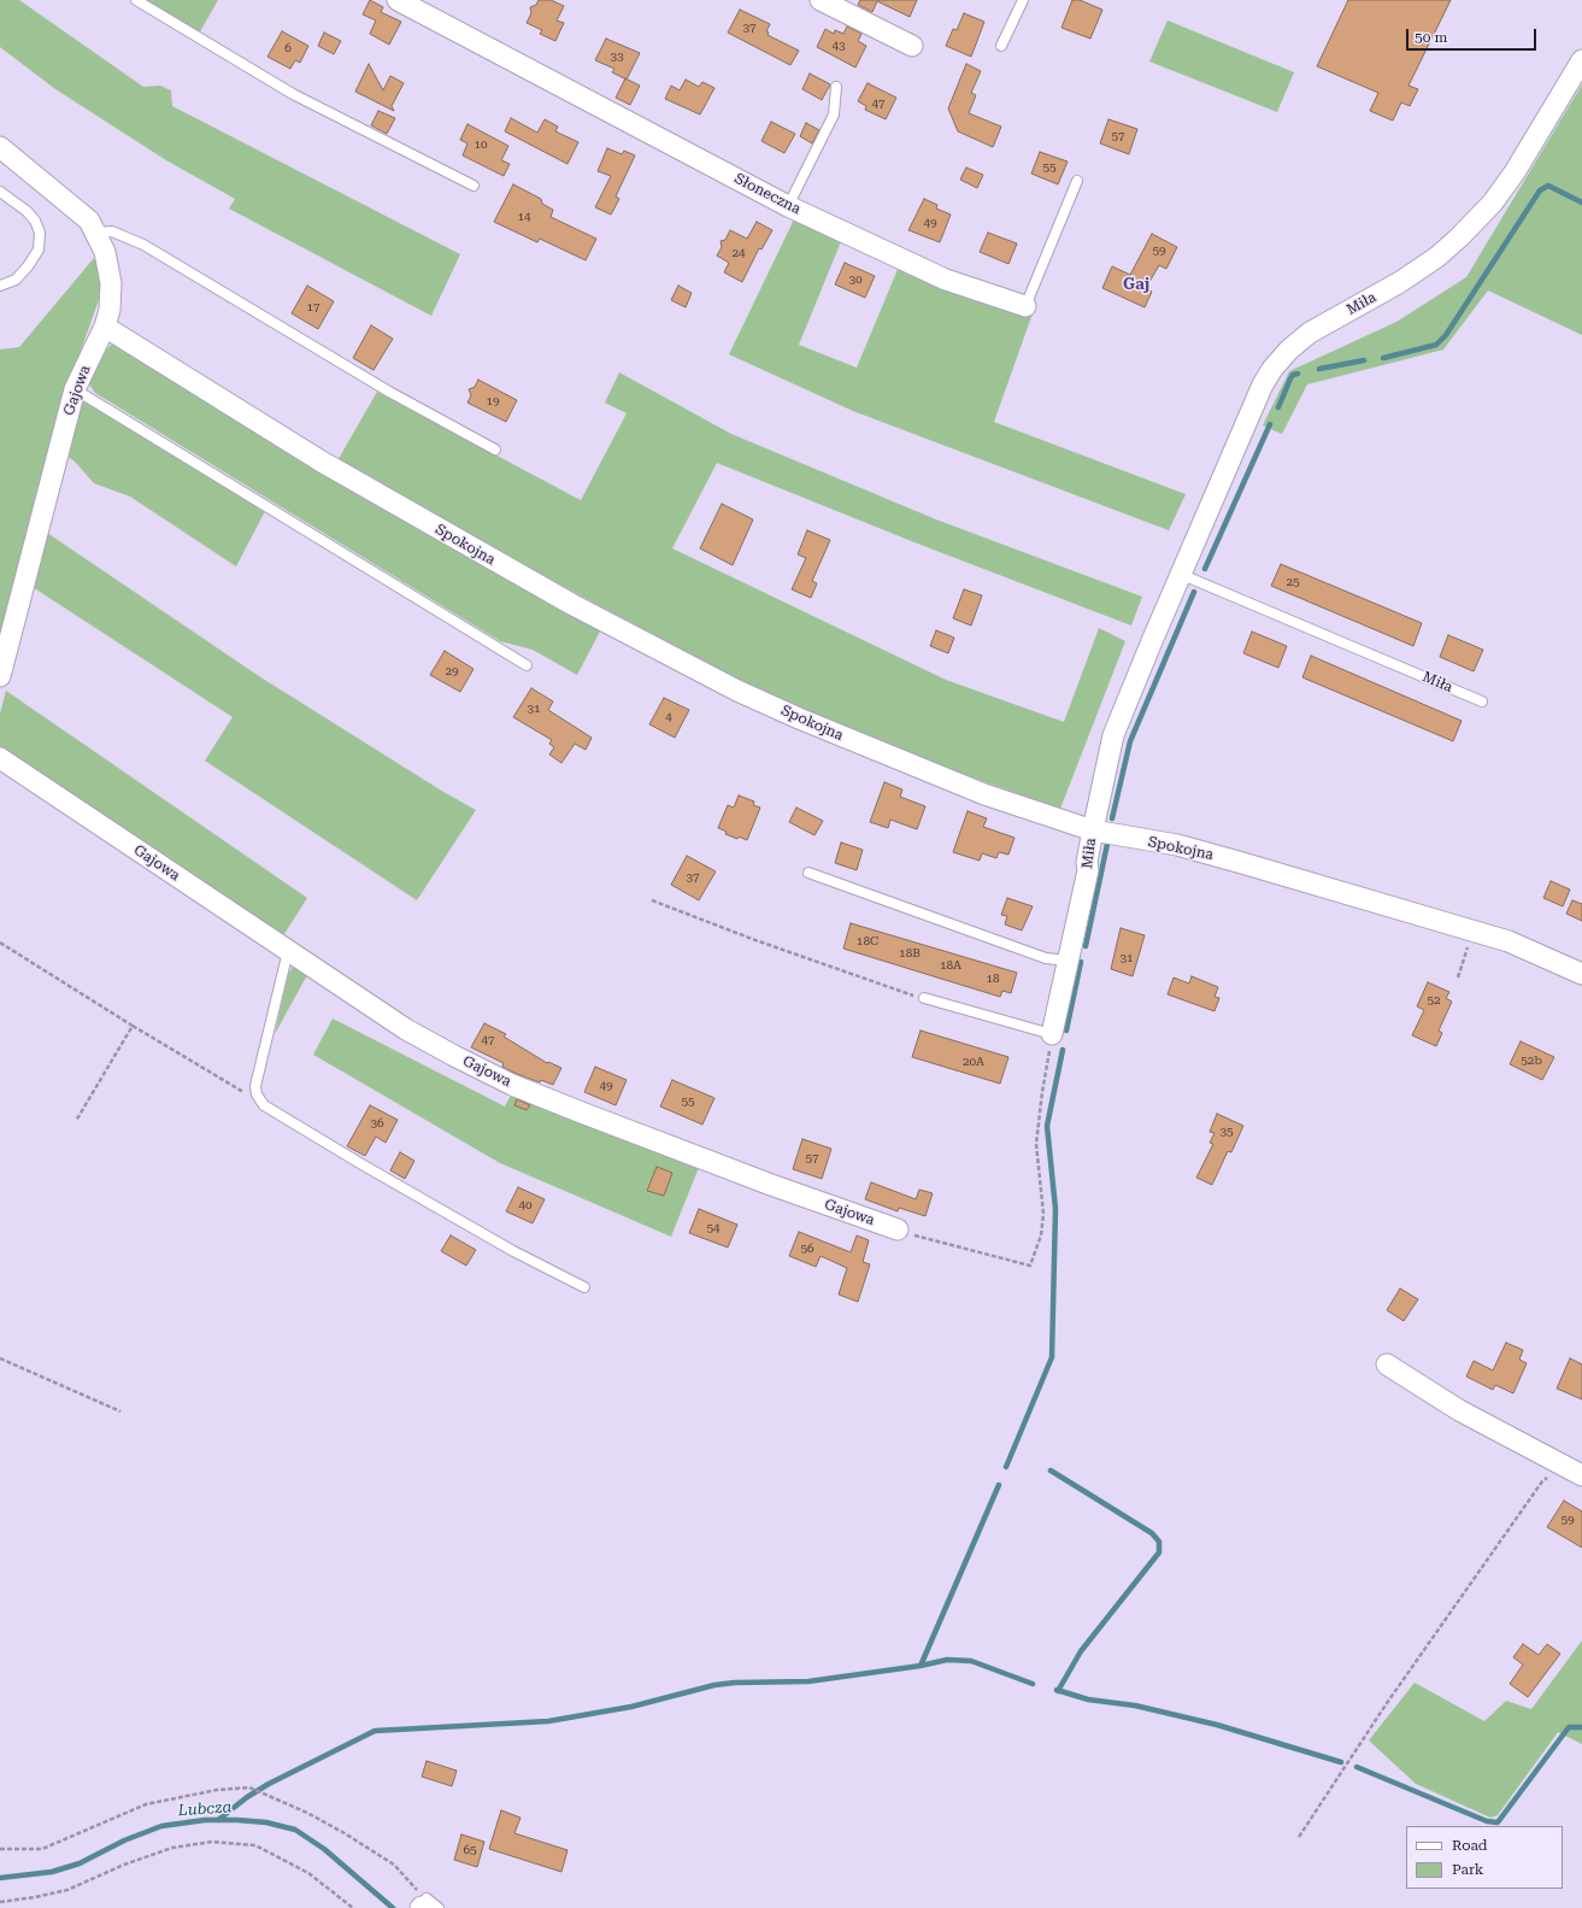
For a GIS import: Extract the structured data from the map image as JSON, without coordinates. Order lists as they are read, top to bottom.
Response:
{
  "streets": {
    "street": [
      "Słoneczna",
      "Miła",
      "Gajowa",
      "Spokojna"
    ]
  },
  "crossings": [
    ["Miła", "Spokojna"],
    ["Gajowa", "Spokojna"]
  ],
  "districts": ["Gaj"],
  "water": ["Lubcza"],
  "house_numbers": [
    "37",
    "43",
    "6",
    "33",
    "47",
    "57",
    "10",
    "55",
    "14",
    "49",
    "59",
    "24",
    "30",
    "17",
    "19",
    "25",
    "29",
    "31",
    "4",
    "37",
    "18C",
    "18B",
    "31",
    "18A",
    "18",
    "52",
    "47",
    "52b",
    "20A",
    "49",
    "55",
    "36",
    "35",
    "57",
    "40",
    "54",
    "56",
    "59",
    "65"
  ],
  "legend": ["Road", "Park"],
  "scale_bar": "50 m"
}
